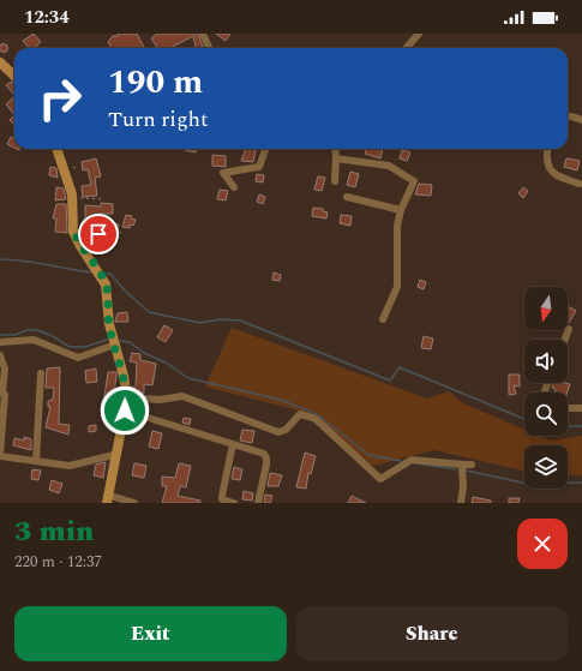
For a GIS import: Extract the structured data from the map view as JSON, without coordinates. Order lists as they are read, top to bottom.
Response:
{
  "north": "bottom",
  "page": {
    "status": "12:34",
    "turn": ["190 m", "Turn right"],
    "heading": ["3 min", "220 m · 12:37"],
    "buttons": ["Exit", "Share"]
  }
}
